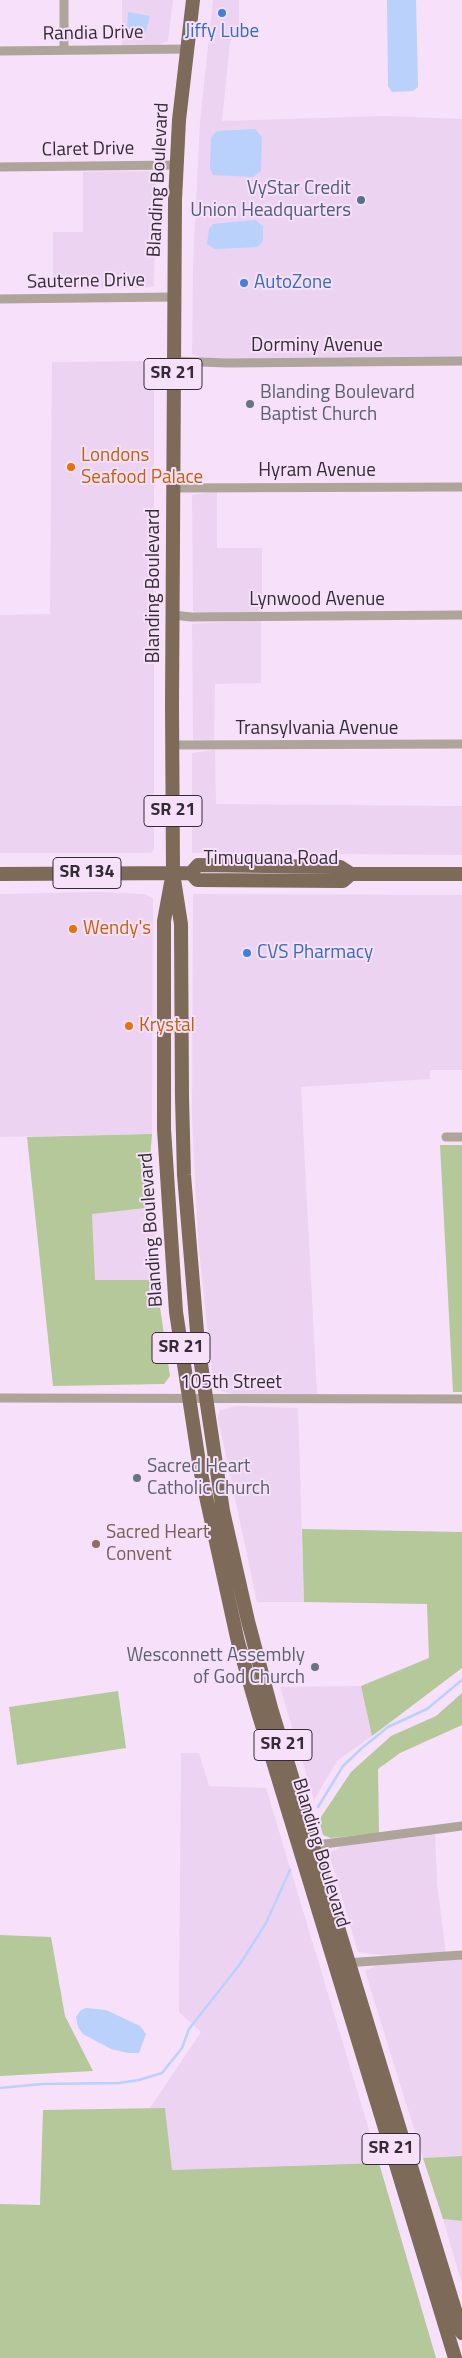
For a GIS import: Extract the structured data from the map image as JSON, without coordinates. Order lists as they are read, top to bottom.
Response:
{
  "streets": {
    "main road": [
      "Blanding Boulevard",
      "SR 21",
      "Timuquana Road",
      "SR 134"
    ],
    "street": [
      "Randia Drive",
      "Claret Drive",
      "Sauterne Drive",
      "Dorminy Avenue",
      "Hyram Avenue",
      "Lynwood Avenue",
      "Transylvania Avenue",
      "105th Street"
    ]
  },
  "crossings": [
    ["Randia Drive", "Blanding Boulevard"],
    ["Claret Drive", "Blanding Boulevard"],
    ["Blanding Boulevard", "Sauterne Drive"],
    ["Blanding Boulevard", "Dorminy Avenue"],
    ["Blanding Boulevard", "Hyram Avenue"],
    ["Blanding Boulevard", "Lynwood Avenue"],
    ["Blanding Boulevard", "Transylvania Avenue"],
    ["Blanding Boulevard", "Timuquana Road"],
    ["Blanding Boulevard", "105th Street"]
  ],
  "places": [
    "Jiffy Lube",
    "VyStar Credit Union Headquarters",
    "AutoZone",
    "Blanding Boulevard Baptist Church",
    "Londons Seafood Palace",
    "Wendy's",
    "CVS Pharmacy",
    "Krystal",
    "Sacred Heart Catholic Church",
    "Sacred Heart Convent",
    "Wesconnett Assembly of God Church"
  ]
}
